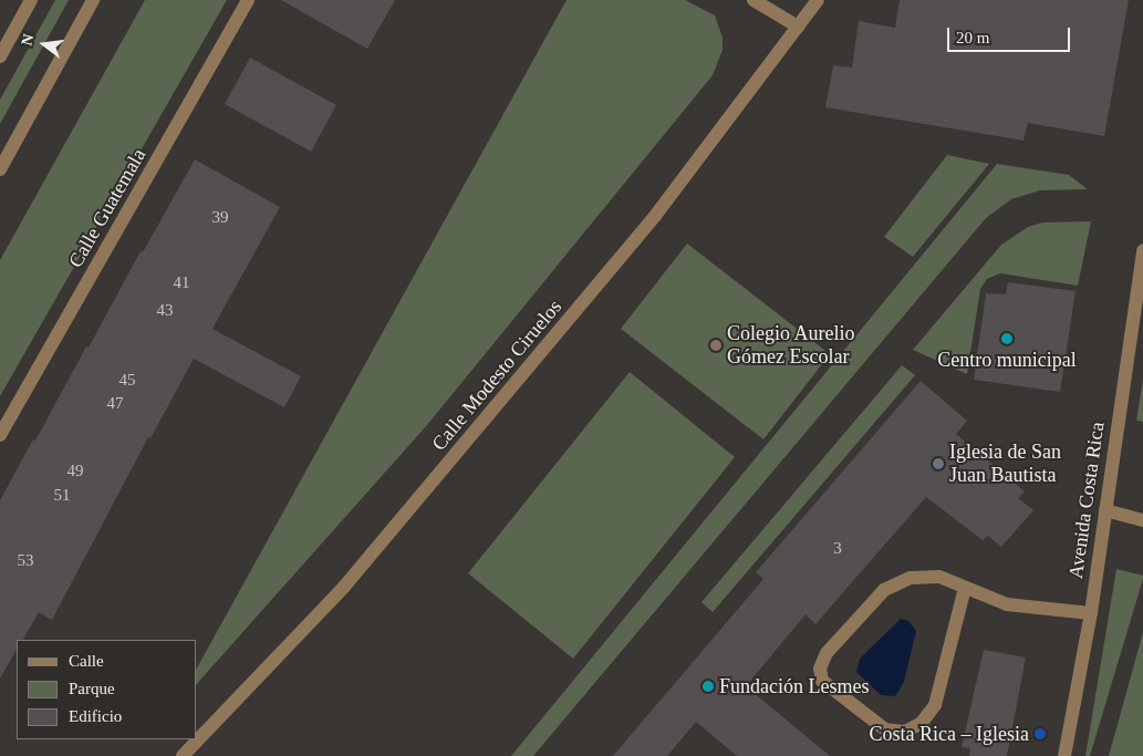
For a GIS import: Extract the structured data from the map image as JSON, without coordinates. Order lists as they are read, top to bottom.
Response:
{
  "streets": {
    "street": ["Calle Guatemala", "Calle Modesto Ciruelos", "Avenida Costa Rica"]
  },
  "places": [
    "Centro municipal",
    "Colegio Aurelio Gómez Escolar",
    "Iglesia de San Juan Bautista",
    "Fundación Lesmes",
    "Costa Rica – Iglesia"
  ],
  "house_numbers": [
    "39",
    "41",
    "43",
    "45",
    "47",
    "49",
    "51",
    "3",
    "53"
  ],
  "legend": ["Calle", "Parque", "Edificio"],
  "scale_bar": "20 m",
  "north": "left"
}
